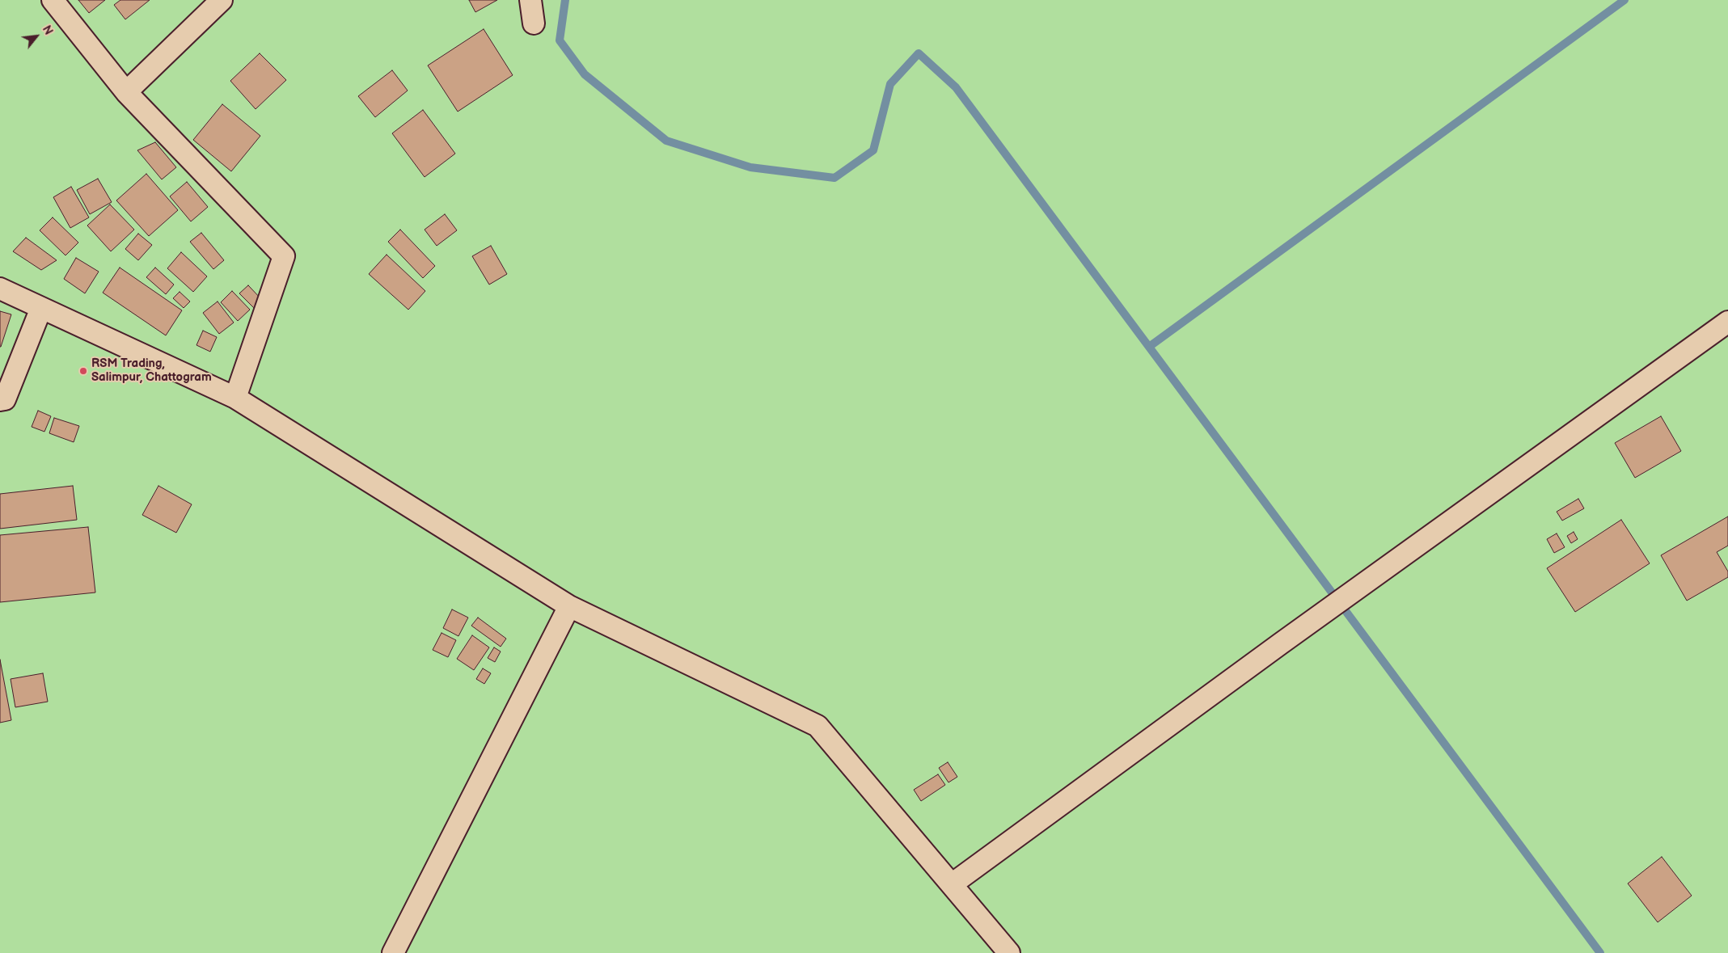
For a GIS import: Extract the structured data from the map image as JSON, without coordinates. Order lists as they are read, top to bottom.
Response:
{
  "places": ["RSM Trading, Salimpur, Chattogram"],
  "north": "top right"
}
